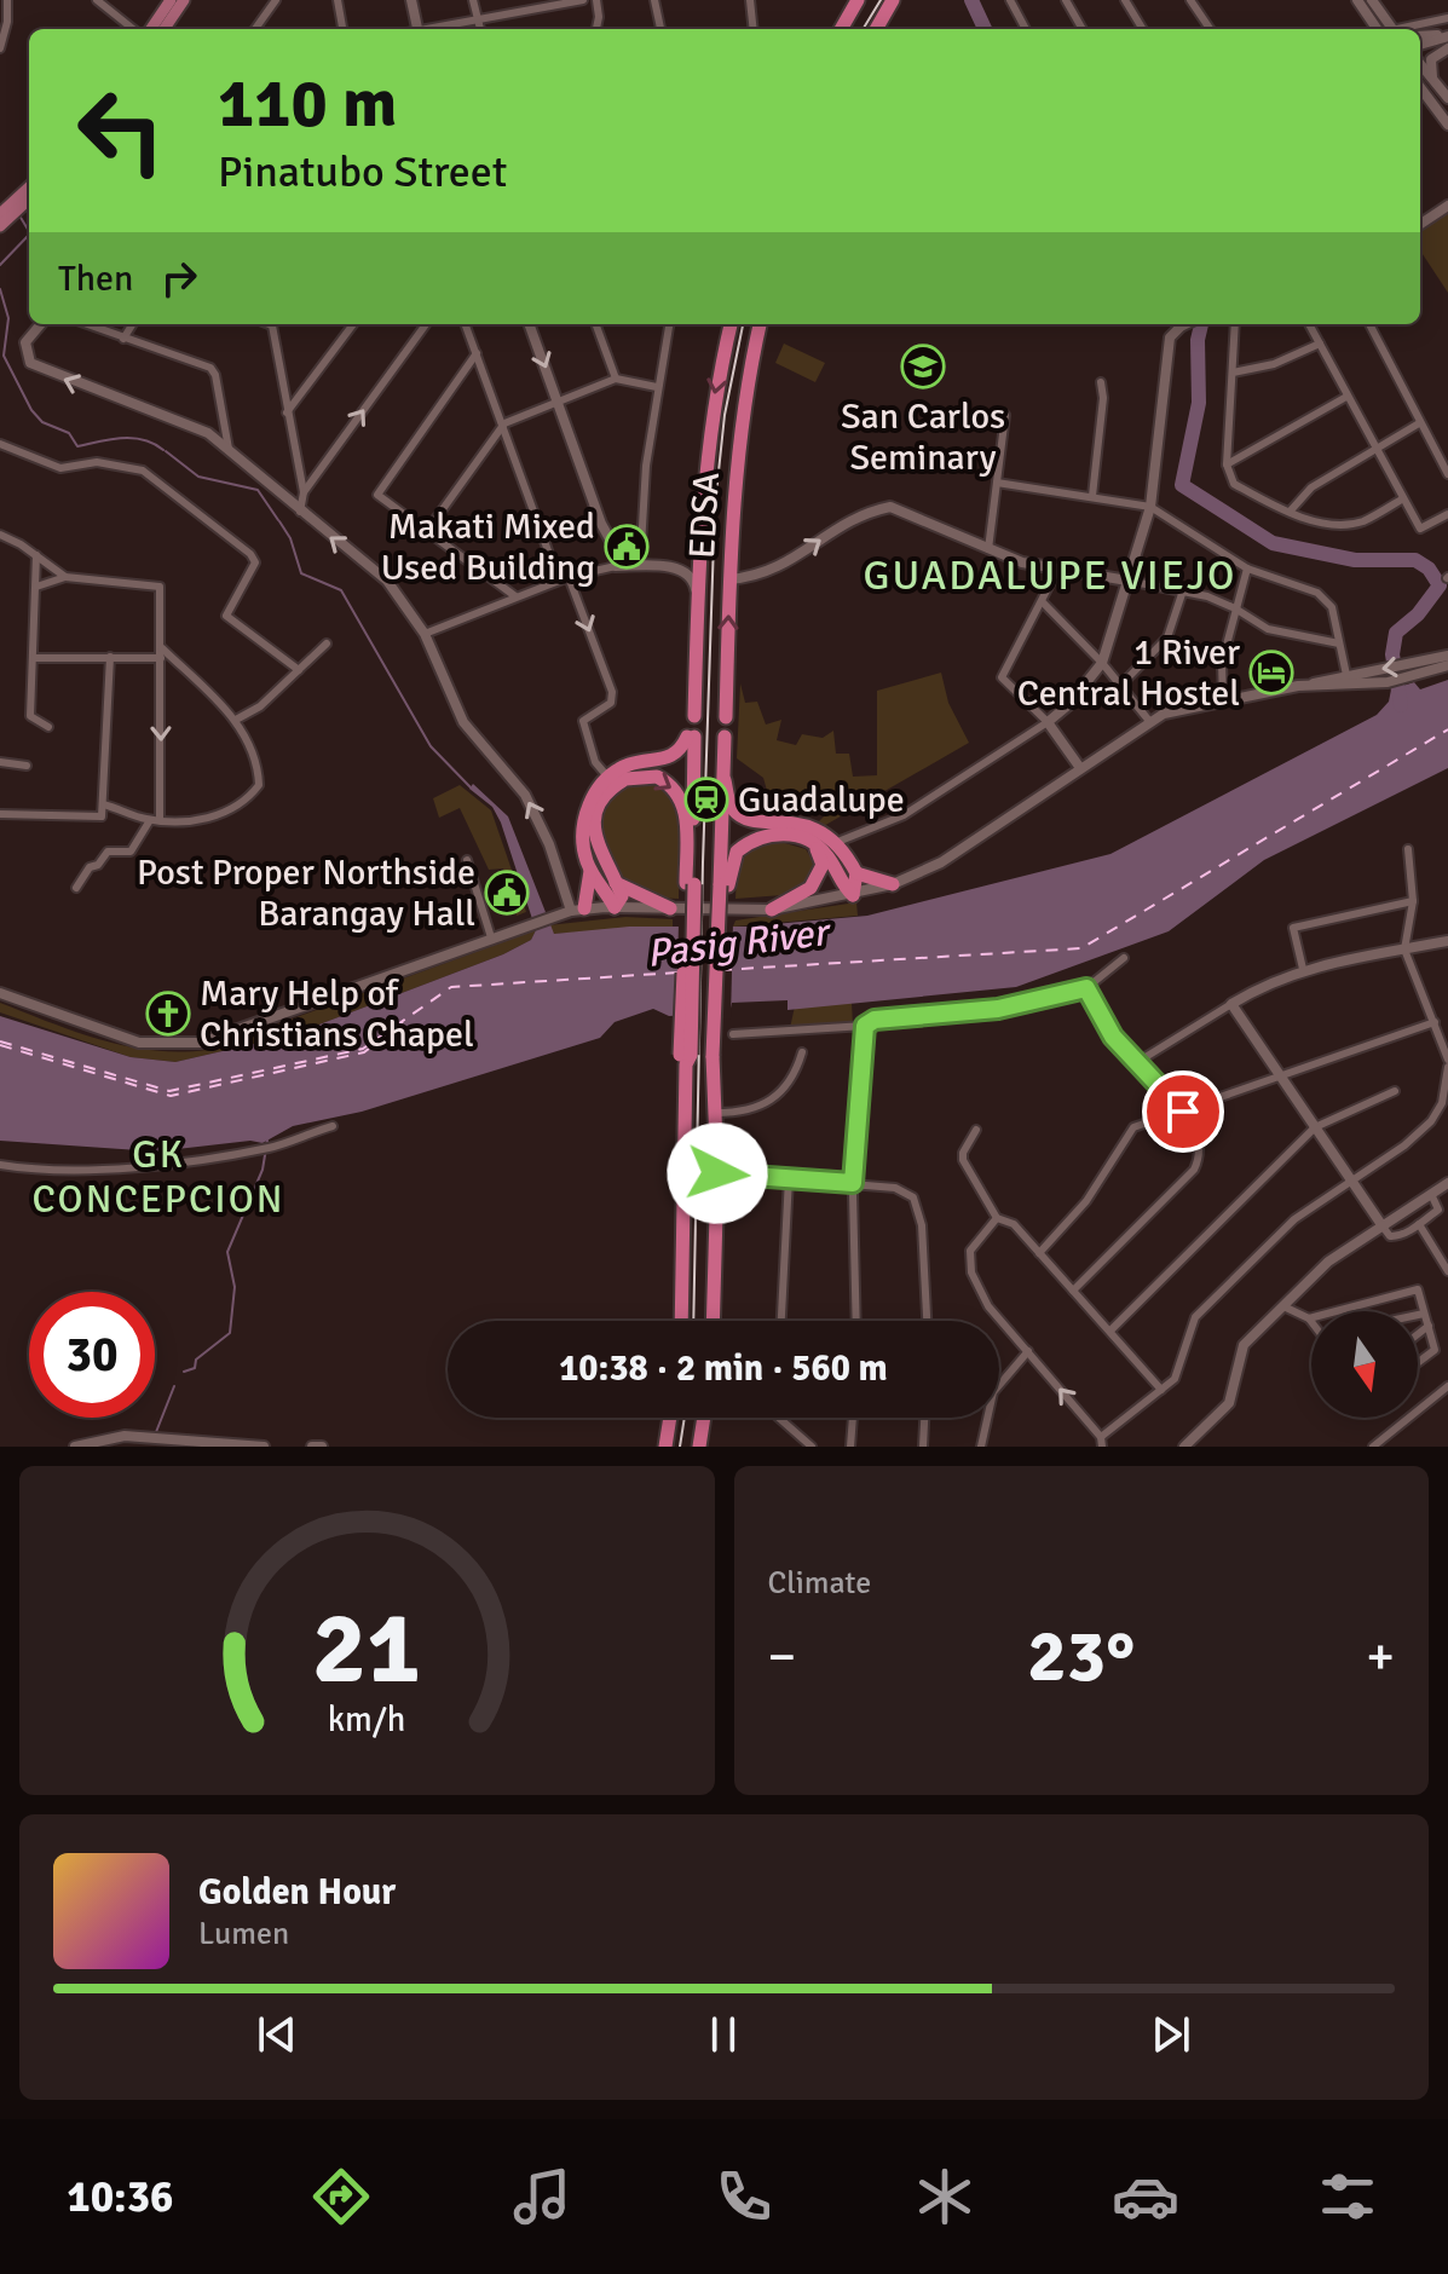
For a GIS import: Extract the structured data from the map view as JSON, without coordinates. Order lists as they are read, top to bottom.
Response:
{
  "streets": {
    "highway": ["EDSA"]
  },
  "districts": ["GUADALUPE VIEJO", "GK CONCEPCION"],
  "water": ["Pasig River"],
  "places": {
    "school or university": ["San Carlos Seminary"],
    "public building": ["Makati Mixed Used Building", "Post Proper Northside Barangay Hall"],
    "hotel": ["1 River Central Hostel"],
    "station": ["Guadalupe"],
    "church": ["Mary Help of Christians Chapel"]
  },
  "north": "bottom",
  "page": {
    "turn": ["110 m", "Pinatubo Street"],
    "then": "Then",
    "limit": "30",
    "trip": "10:38 · 2 min · 560 m",
    "tile": "Climate",
    "heat": ["−", "23°", "+"],
    "song": ["Golden Hour", "Lumen"],
    "tabs": "10:36",
    "gauge": ["21", "km/h"]
  }
}
